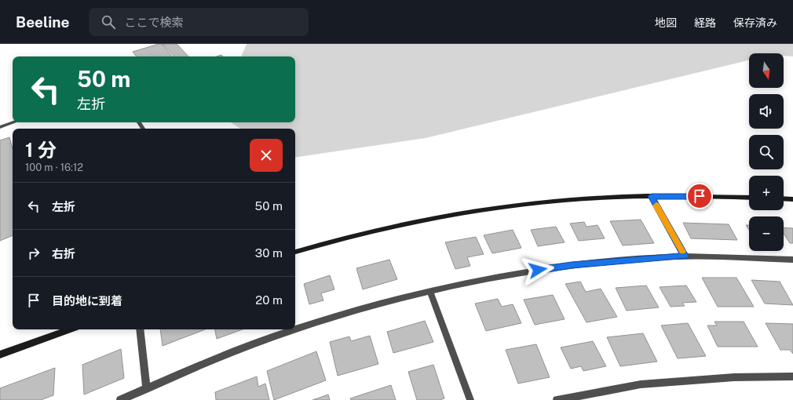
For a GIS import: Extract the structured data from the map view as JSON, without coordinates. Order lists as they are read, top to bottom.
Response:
{
  "north": "bottom",
  "page": {
    "header": "Beeline",
    "search": "ここで検索",
    "nav": ["地図", "経路", "保存済み"],
    "map_buttons": ["+", "−"],
    "turn": ["50 m", "左折"],
    "heading": ["1 分", "100 m · 16:12"],
    "list": [
      {
        "name": "左折",
        "value": "50 m"
      },
      {
        "name": "右折",
        "value": "30 m"
      },
      {
        "name": "目的地に到着",
        "value": "20 m"
      }
    ]
  }
}
